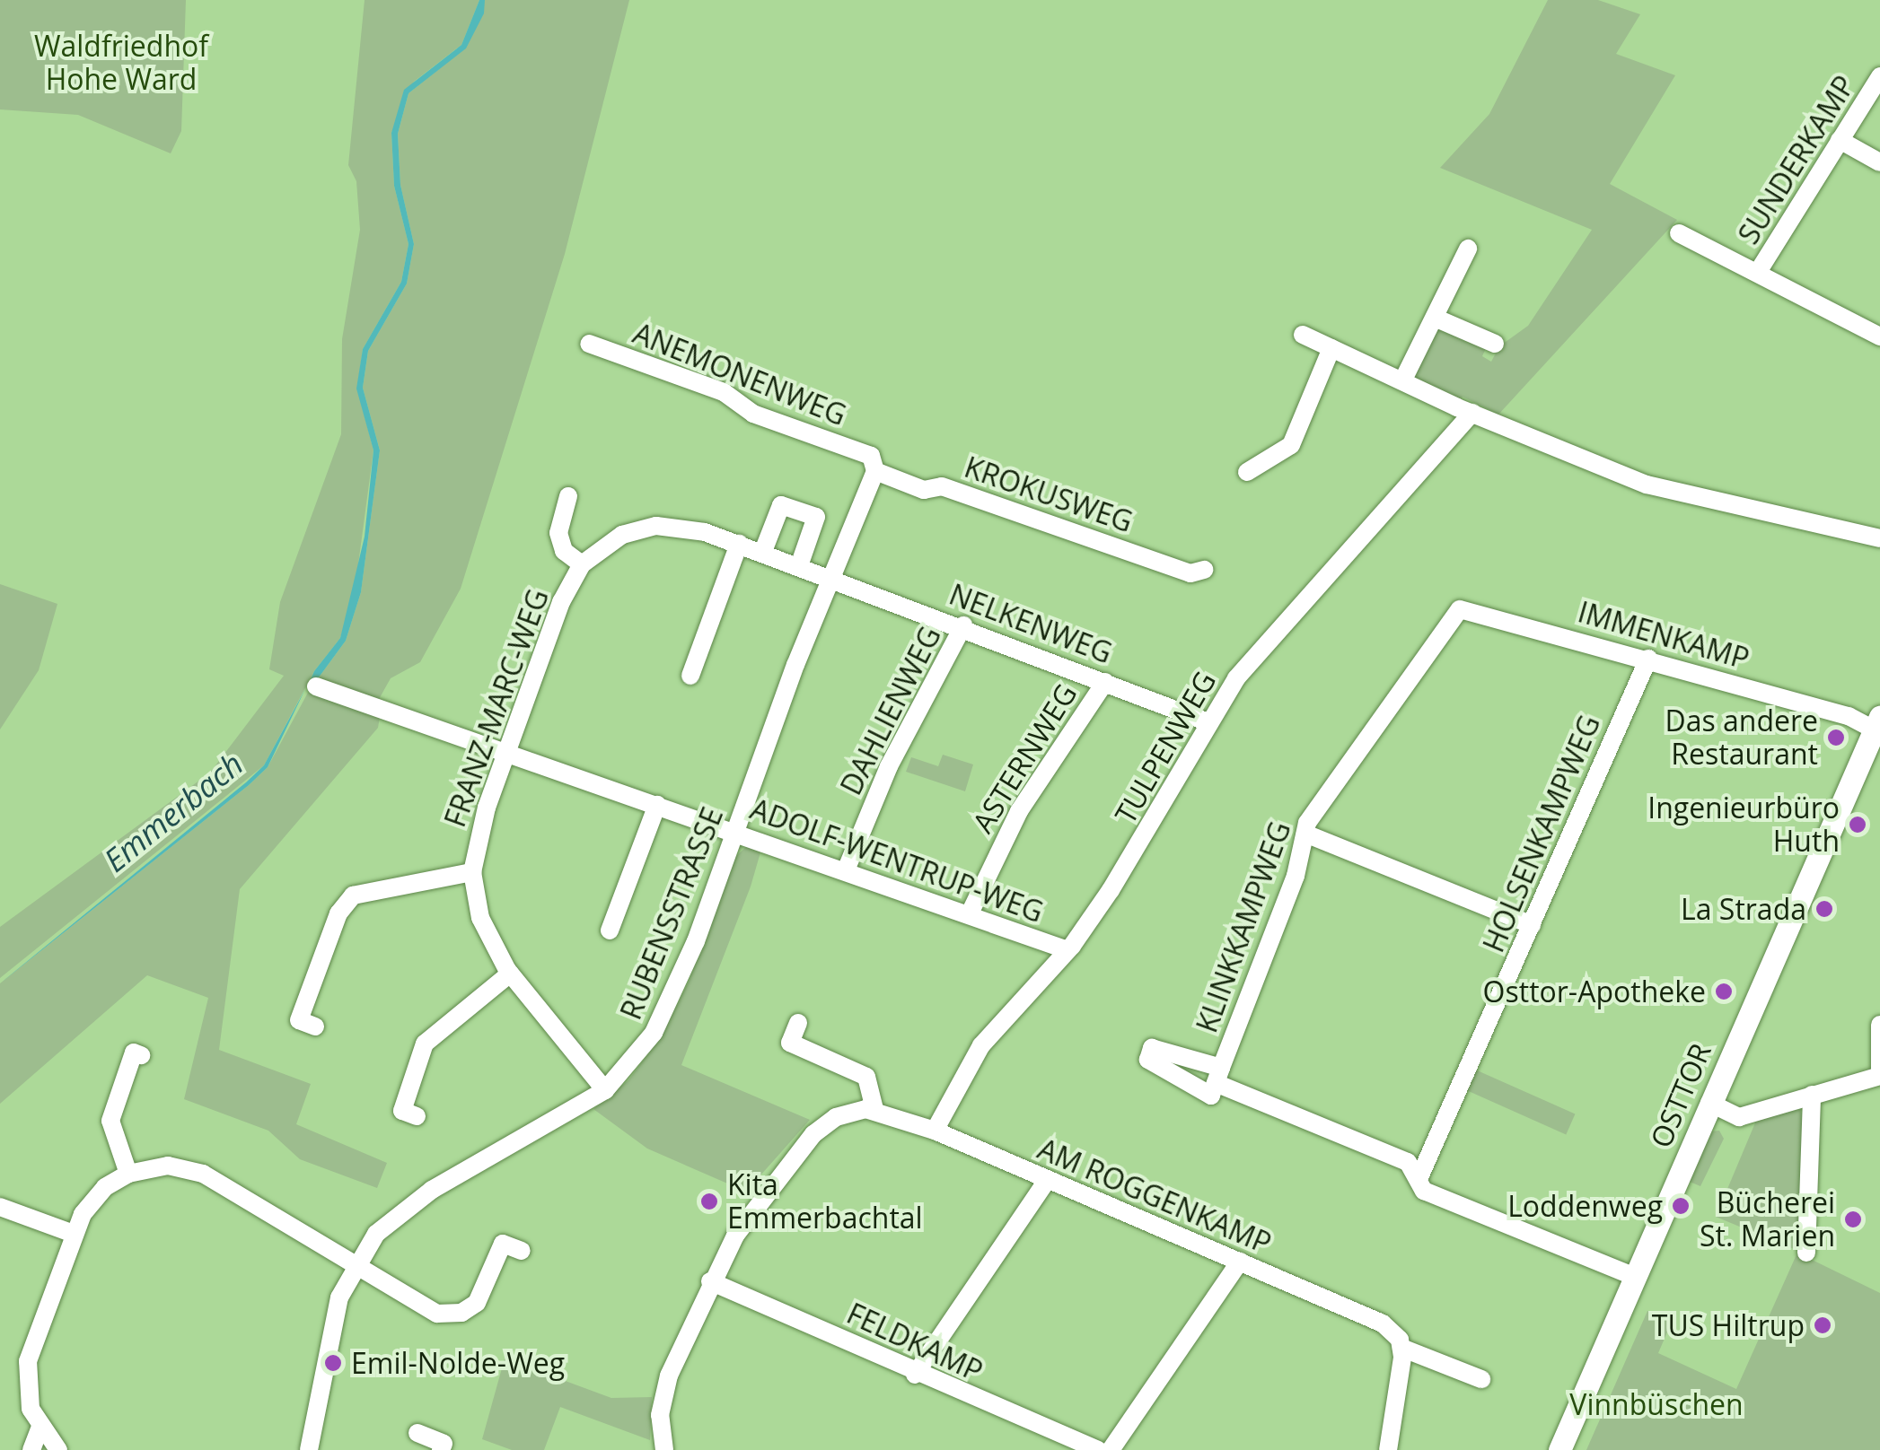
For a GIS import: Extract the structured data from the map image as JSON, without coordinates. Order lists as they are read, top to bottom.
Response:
{
  "streets": {
    "main road": ["OSTTOR"],
    "street": [
      "SUNDERKAMP",
      "ANEMONENWEG",
      "KROKUSWEG",
      "NELKENWEG",
      "IMMENKAMP",
      "FRANZ-MARC-WEG",
      "DAHLIENWEG",
      "TULPENWEG",
      "ASTERNWEG",
      "HOLSENKAMPWEG",
      "ADOLF-WENTRUP-WEG",
      "RUBENSSTRASSE",
      "KLINKKAMPWEG",
      "AM ROGGENKAMP",
      "FELDKAMP"
    ]
  },
  "crossings": [
    ["ANEMONENWEG", "KROKUSWEG"],
    ["ANEMONENWEG", "RUBENSSTRASSE"],
    ["KROKUSWEG", "RUBENSSTRASSE"],
    ["NELKENWEG", "FRANZ-MARC-WEG"],
    ["NELKENWEG", "DAHLIENWEG"],
    ["NELKENWEG", "TULPENWEG"],
    ["NELKENWEG", "ASTERNWEG"],
    ["NELKENWEG", "RUBENSSTRASSE"],
    ["IMMENKAMP", "HOLSENKAMPWEG"],
    ["IMMENKAMP", "KLINKKAMPWEG"],
    ["IMMENKAMP", "OSTTOR"],
    ["FRANZ-MARC-WEG", "ADOLF-WENTRUP-WEG"],
    ["FRANZ-MARC-WEG", "RUBENSSTRASSE"],
    ["DAHLIENWEG", "ADOLF-WENTRUP-WEG"],
    ["TULPENWEG", "ADOLF-WENTRUP-WEG"],
    ["TULPENWEG", "AM ROGGENKAMP"],
    ["ASTERNWEG", "ADOLF-WENTRUP-WEG"],
    ["HOLSENKAMPWEG", "KLINKKAMPWEG"],
    ["ADOLF-WENTRUP-WEG", "RUBENSSTRASSE"]
  ],
  "water": ["Emmerbach"],
  "parks": ["Waldfriedhof Hohe Ward", "Vinnbüschen"],
  "places": [
    "Das andere Restaurant",
    "Ingenieurbüro Huth",
    "La Strada",
    "Osttor-Apotheke",
    "Kita Emmerbachtal",
    "Loddenweg",
    "Bücherei St. Marien",
    "TUS Hiltrup",
    "Emil-Nolde-Weg"
  ]
}
